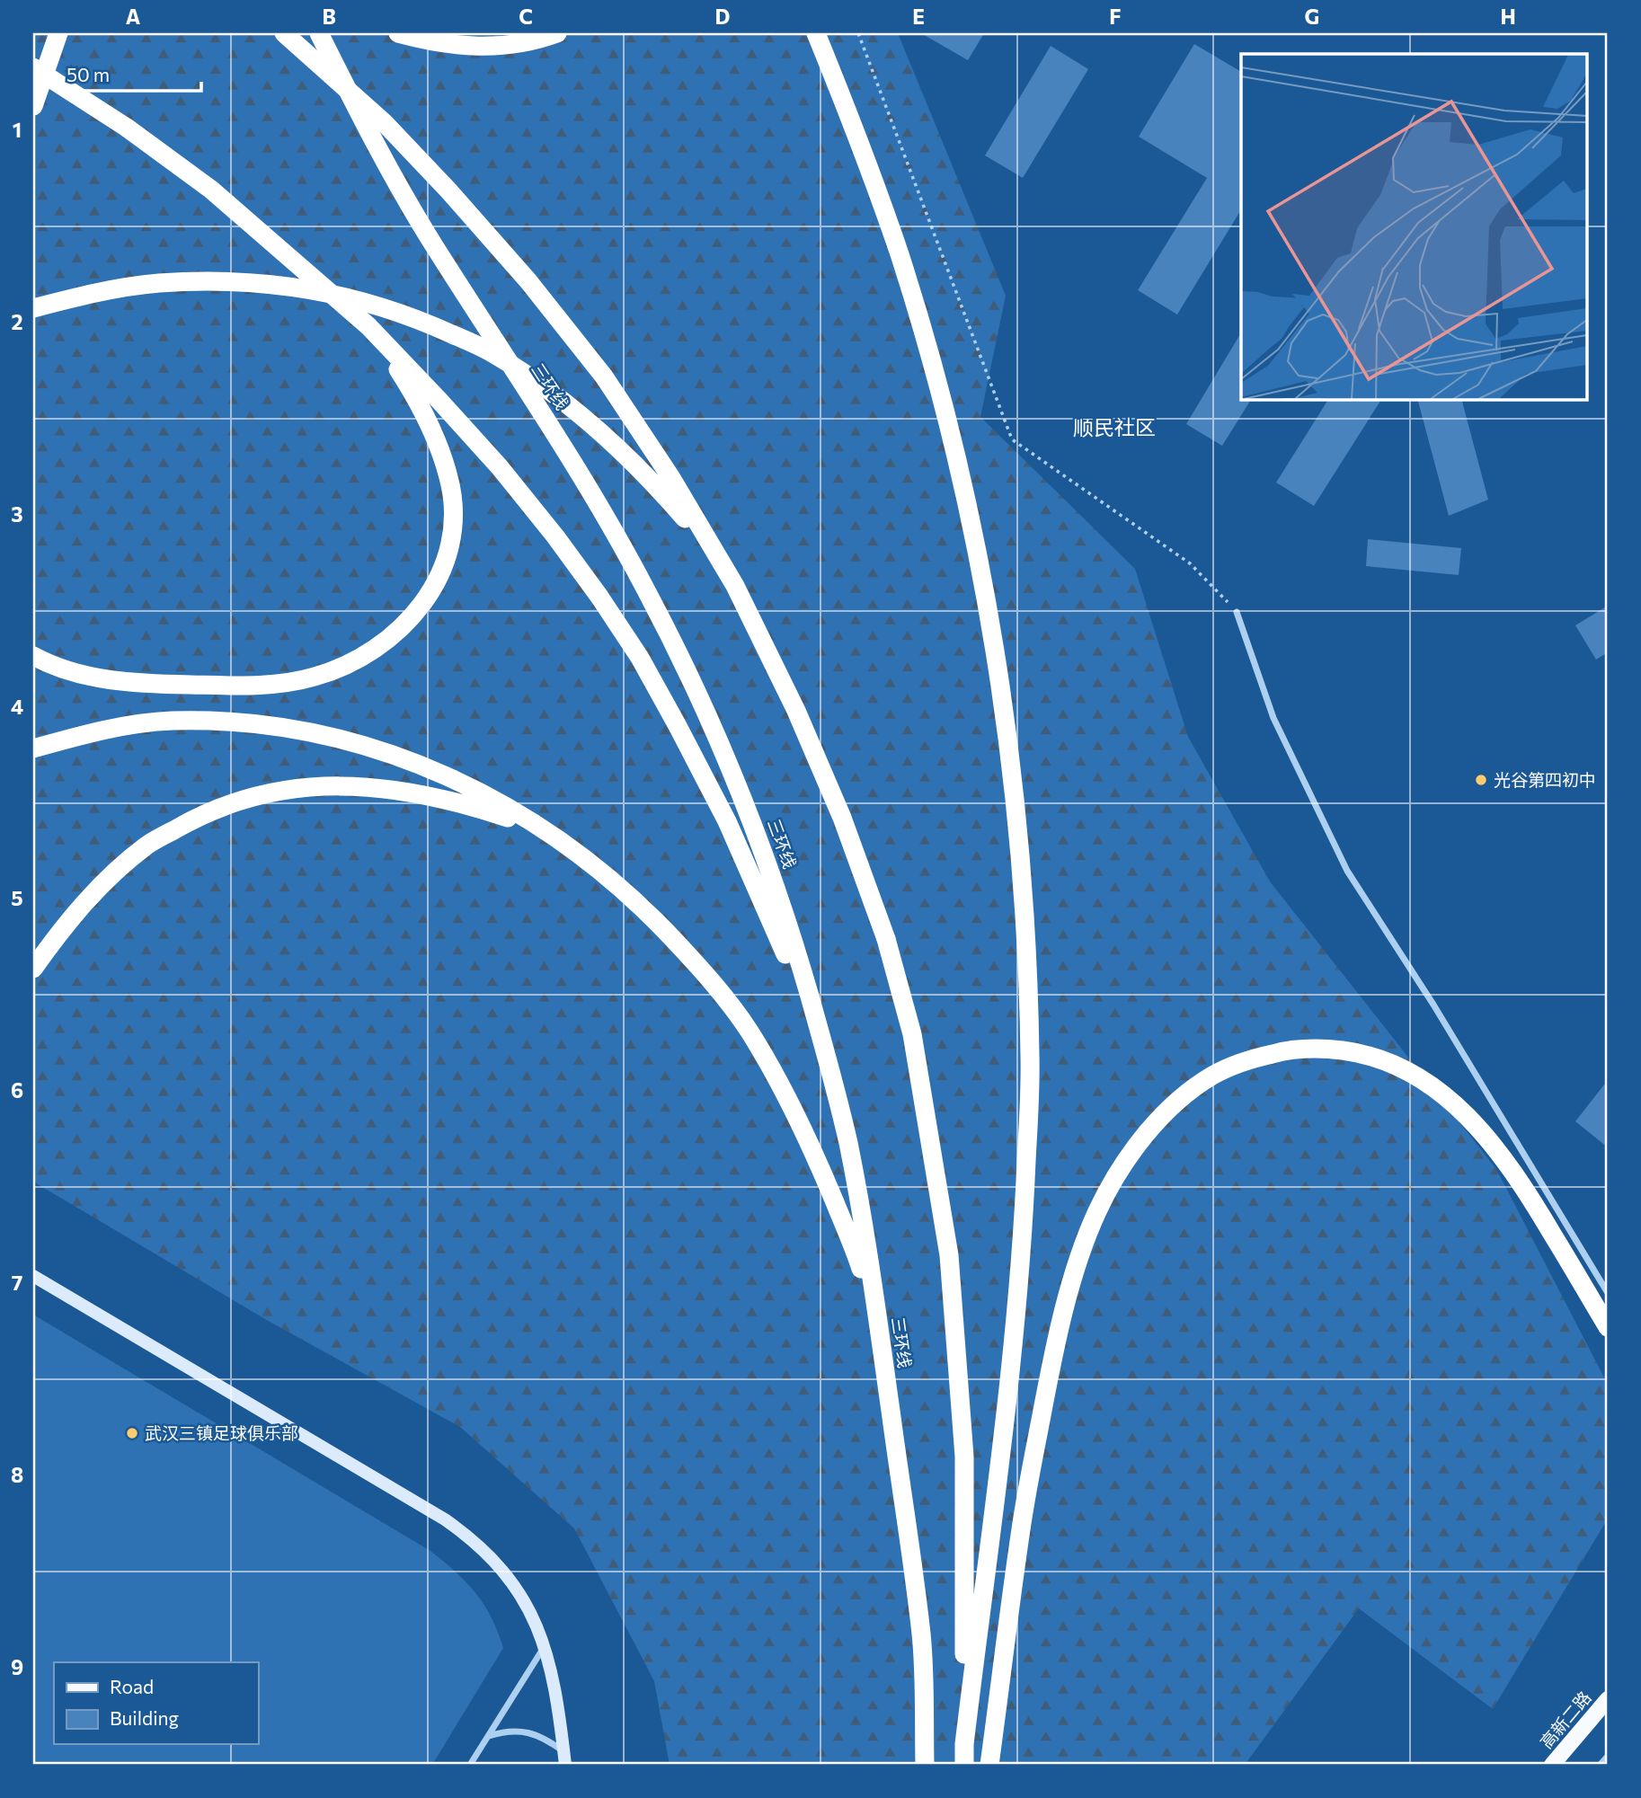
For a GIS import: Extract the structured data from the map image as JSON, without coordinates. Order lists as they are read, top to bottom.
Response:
{
  "streets": {
    "highway": ["三环线"],
    "main road": ["高新二路"]
  },
  "districts": ["顺民社区"],
  "places": ["光谷第四初中", "武汉三镇足球俱乐部"],
  "legend": ["Road", "Building"],
  "scale_bar": "50 m",
  "grid": {
    "columns": [
      "A",
      "B",
      "C",
      "D",
      "E",
      "F",
      "G",
      "H"
    ],
    "rows": [
      "1",
      "2",
      "3",
      "4",
      "5",
      "6",
      "7",
      "8",
      "9"
    ]
  }
}
